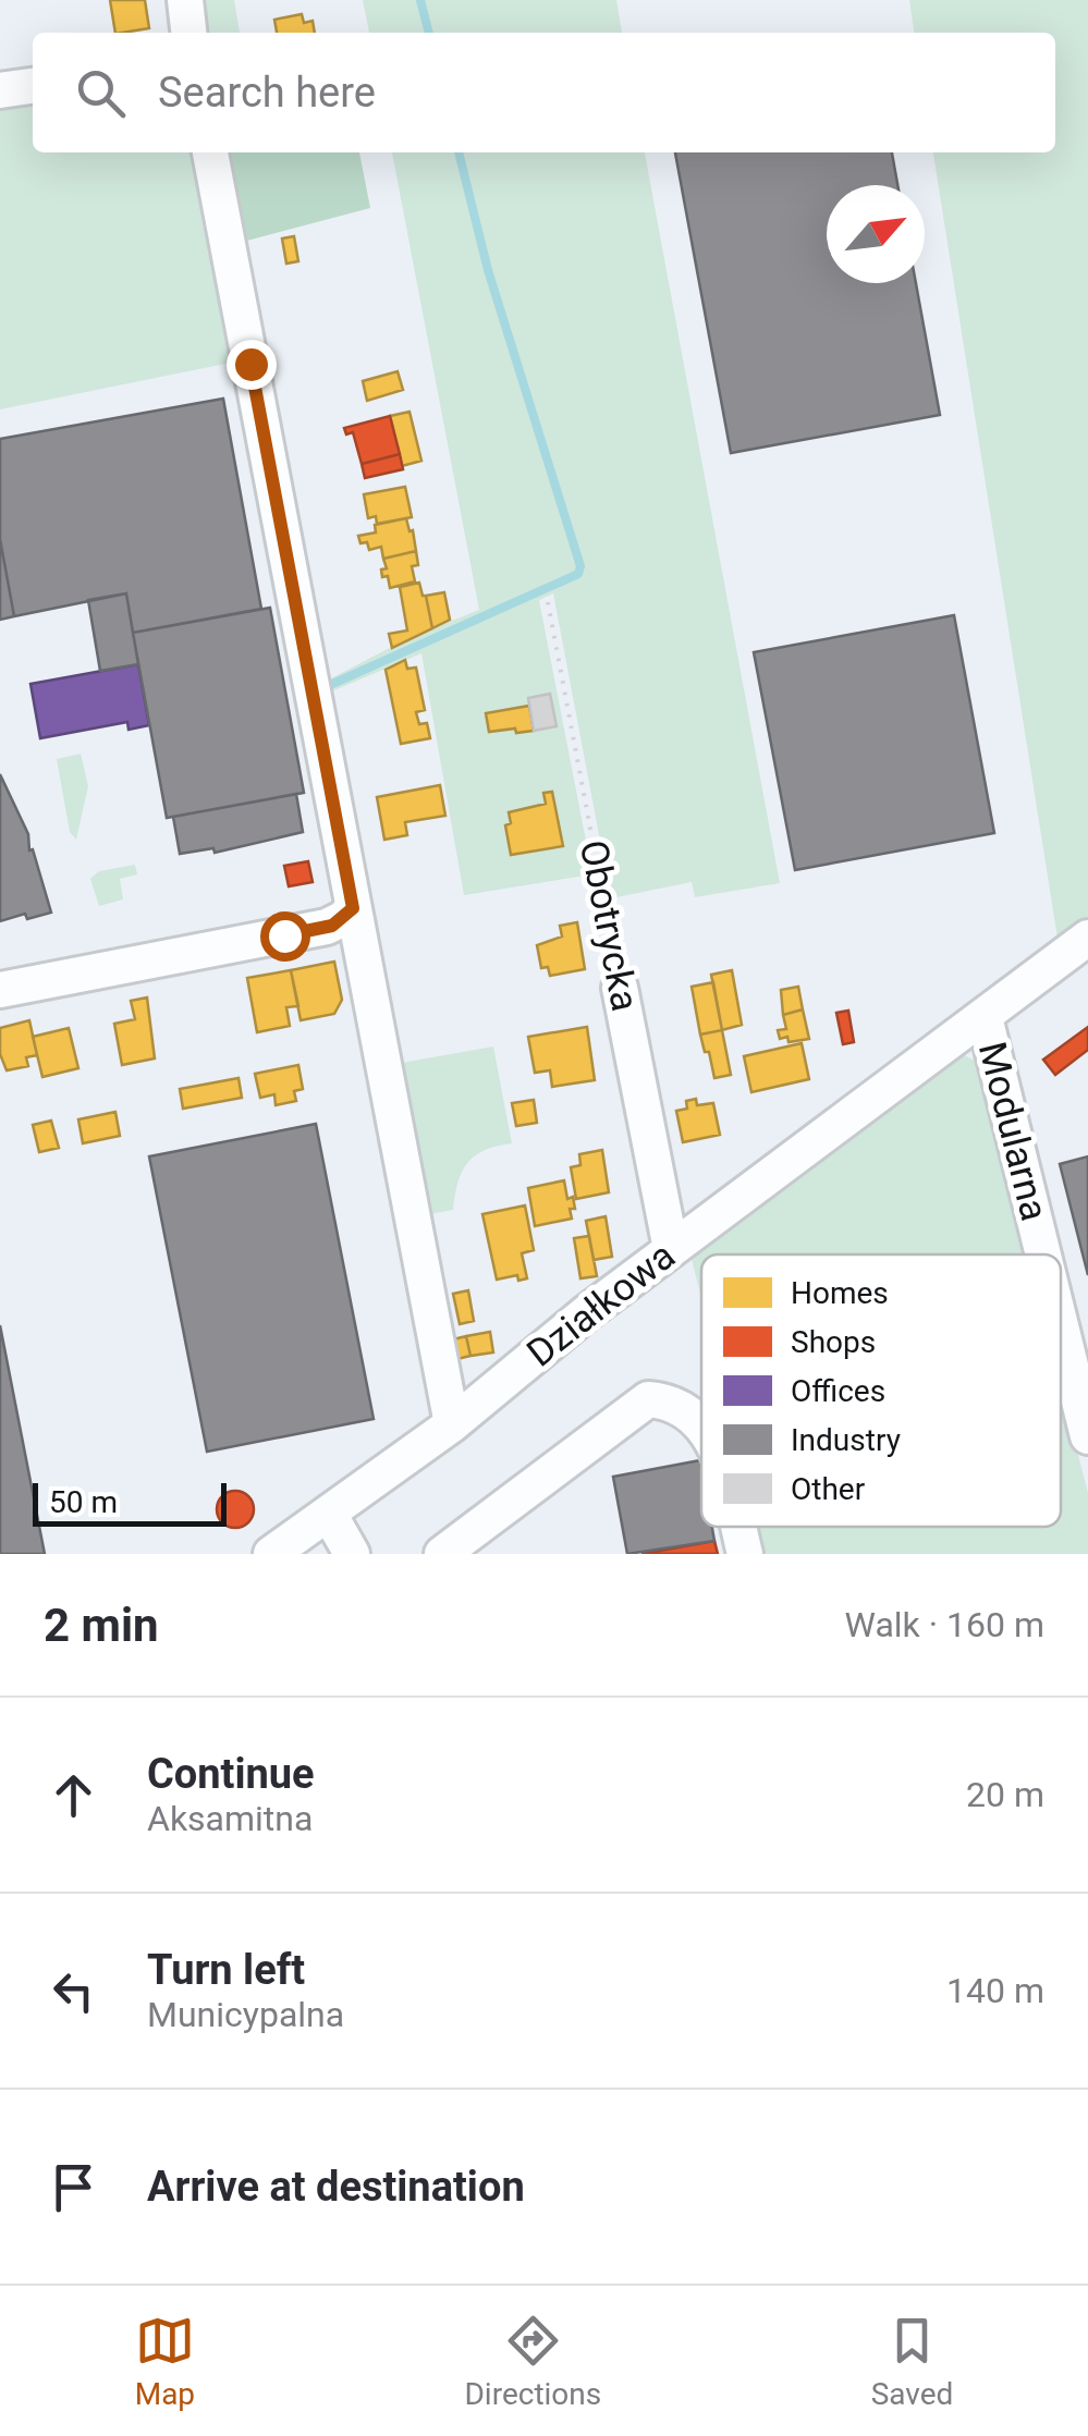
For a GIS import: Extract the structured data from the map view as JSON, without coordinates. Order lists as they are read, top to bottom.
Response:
{
  "streets": {
    "street": ["Obotrycka", "Modularna", "Działkowa"]
  },
  "crossings": [
    ["Obotrycka", "Działkowa"],
    ["Modularna", "Działkowa"]
  ],
  "legend": [
    "Homes",
    "Shops",
    "Offices",
    "Industry",
    "Other"
  ],
  "scale_bar": "50 m",
  "north": "top right",
  "page": {
    "search": "Search here",
    "scale": "50 m",
    "heading": ["2 min", "Walk · 160 m"],
    "list": [
      ["Continue", "Aksamitna", "20 m"],
      ["Turn left", "Municypalna", "140 m"],
      "Arrive at destination"
    ],
    "nav": ["Map", "Directions", "Saved"]
  }
}
